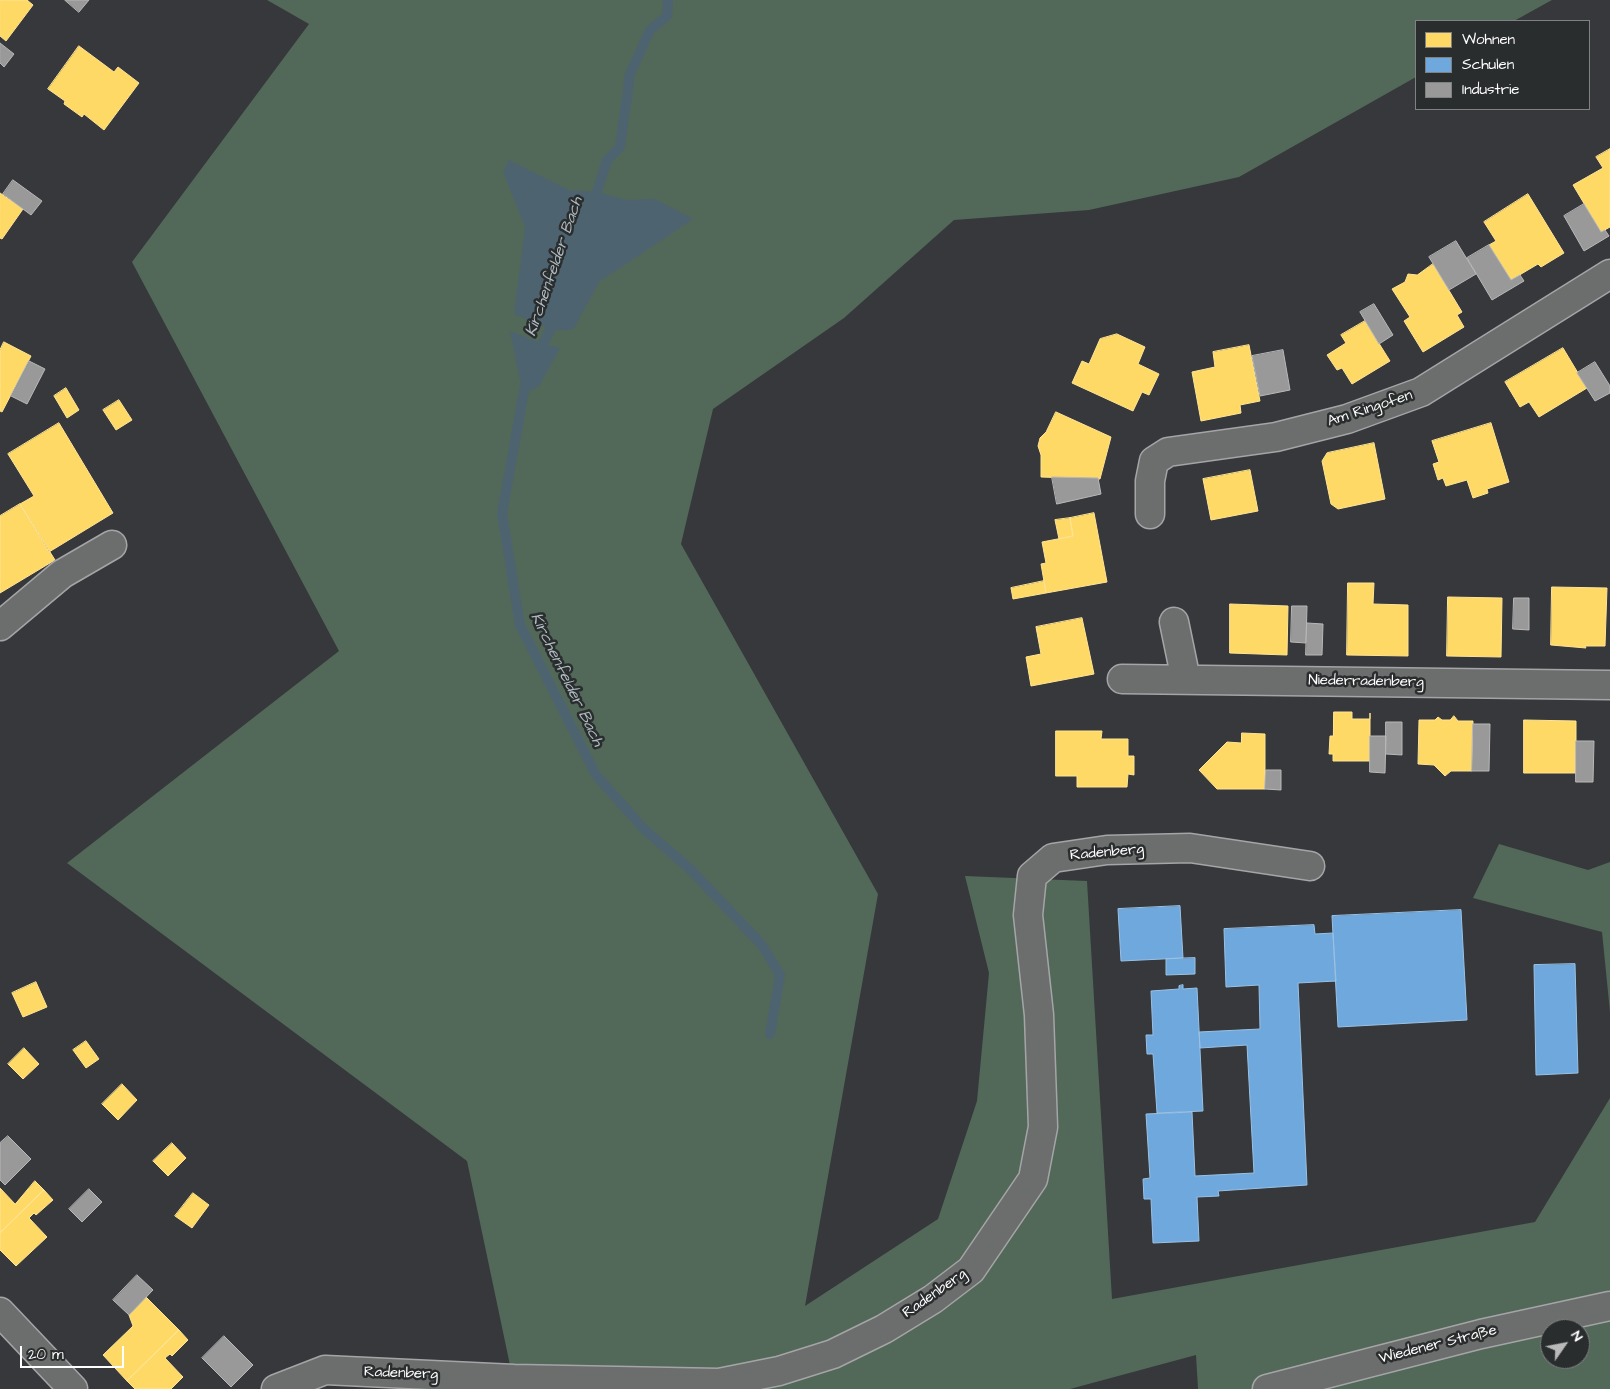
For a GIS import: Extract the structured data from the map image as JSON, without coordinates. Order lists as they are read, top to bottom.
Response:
{
  "streets": {
    "street": [
      "Am Ringofen",
      "Niederradenberg",
      "Radenberg",
      "Wiedener Straße"
    ]
  },
  "water": ["Kirchenfelder Bach"],
  "legend": ["Wohnen", "Schulen", "Industrie"],
  "scale_bar": "20 m",
  "north": "top right"
}
